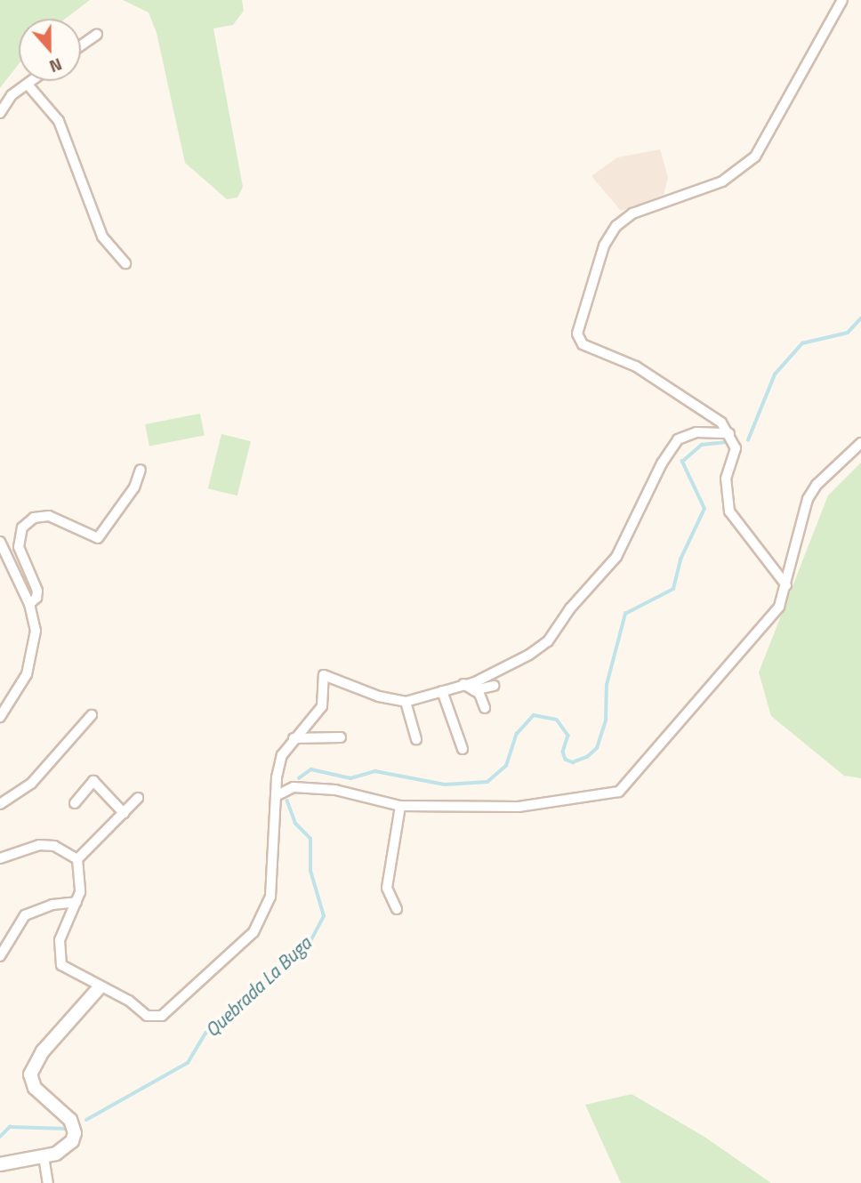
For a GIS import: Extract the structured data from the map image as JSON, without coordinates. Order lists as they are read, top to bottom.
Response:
{
  "water": ["Quebrada La Buga"],
  "north": "bottom"
}
